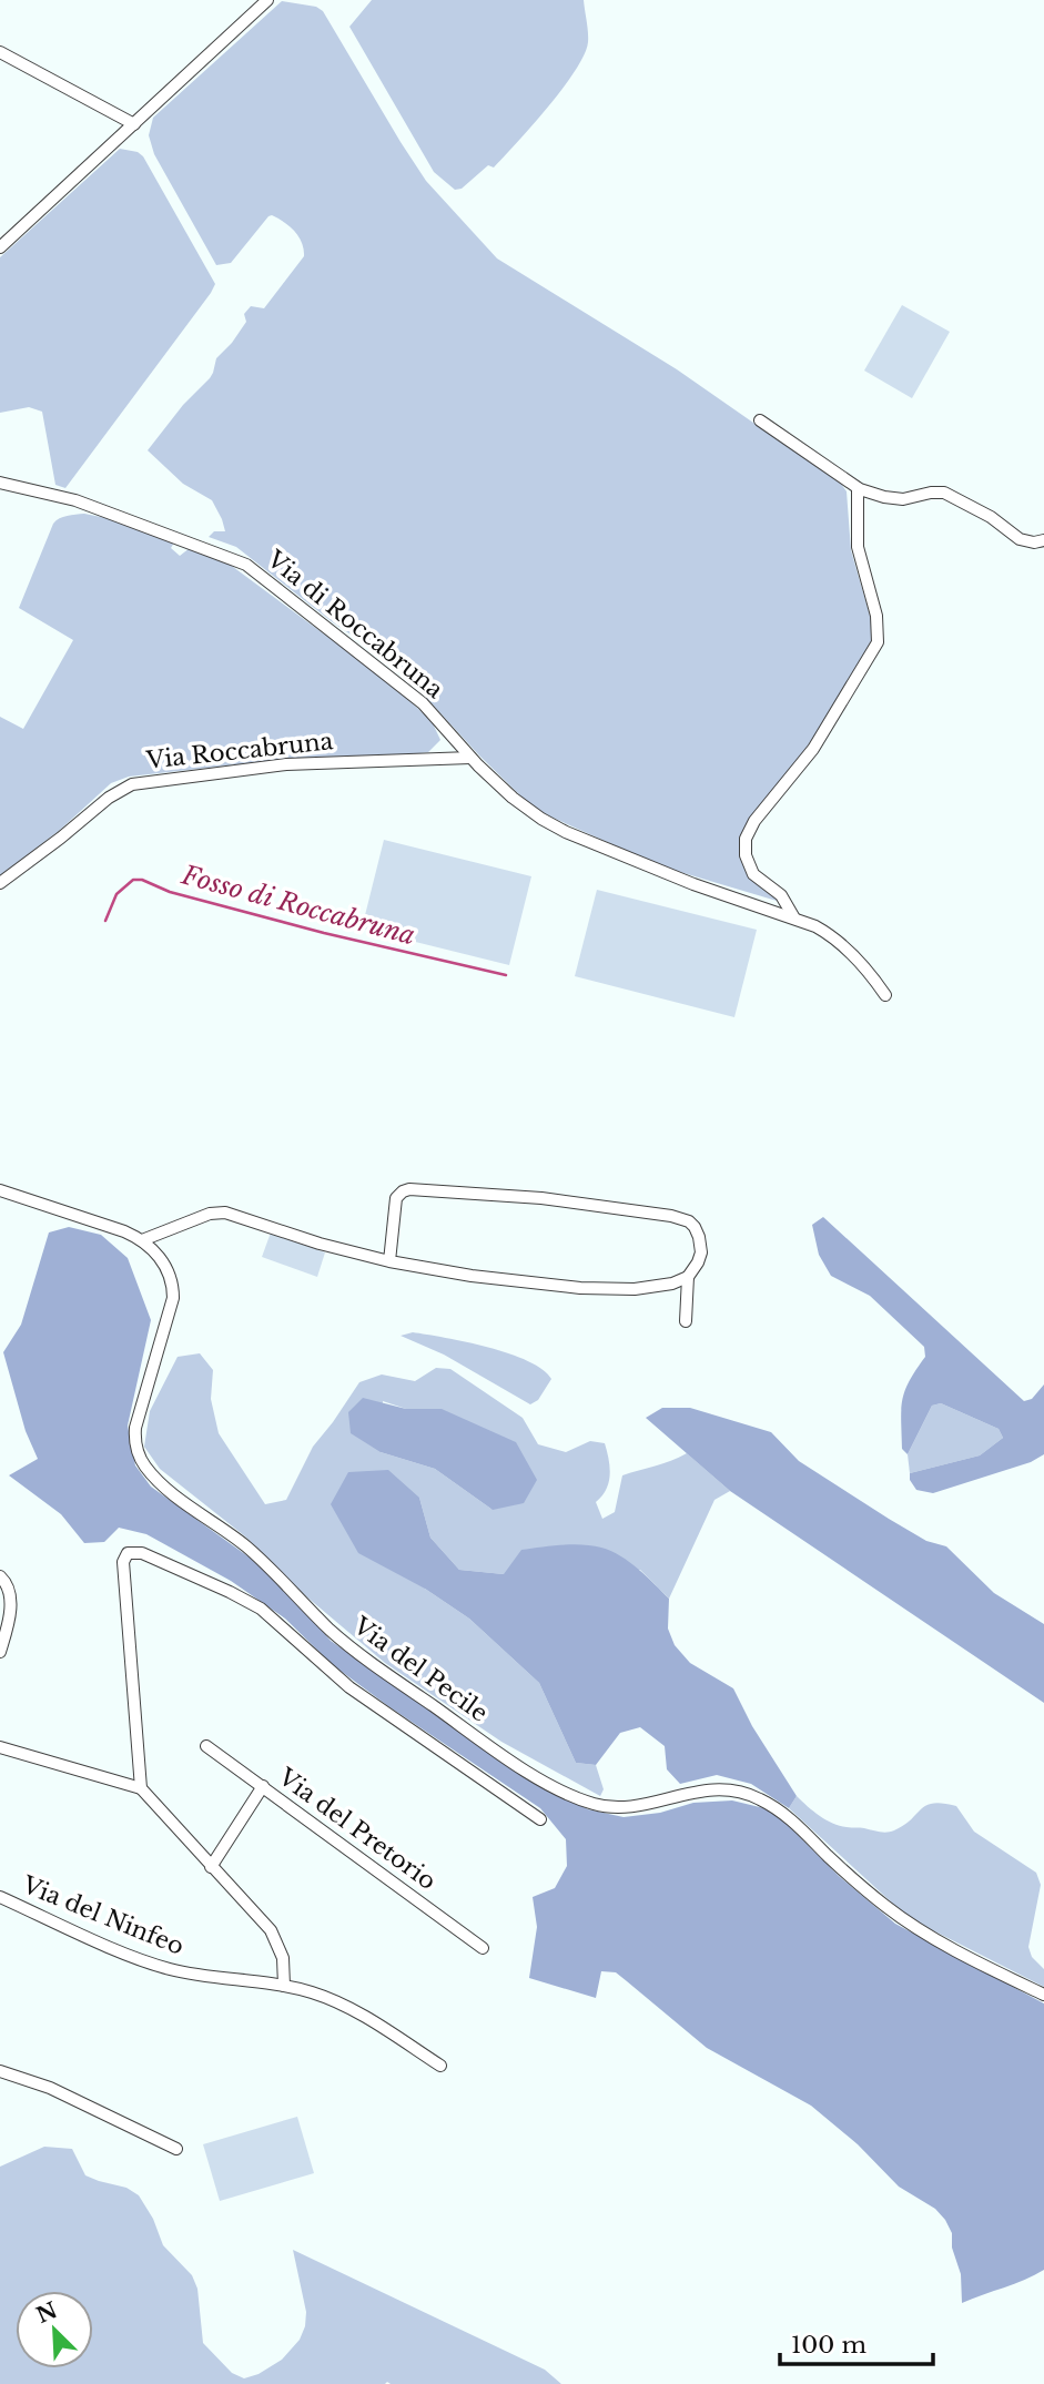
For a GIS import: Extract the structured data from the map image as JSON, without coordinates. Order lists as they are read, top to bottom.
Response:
{
  "streets": {
    "street": [
      "Via di Roccabruna",
      "Via Roccabruna",
      "Via del Pecile",
      "Via del Pretorio",
      "Via del Ninfeo"
    ]
  },
  "crossings": [
    ["Via di Roccabruna", "Via Roccabruna"]
  ],
  "water": ["Fosso di Roccabruna"],
  "scale_bar": "100 m",
  "north": "top left"
}
